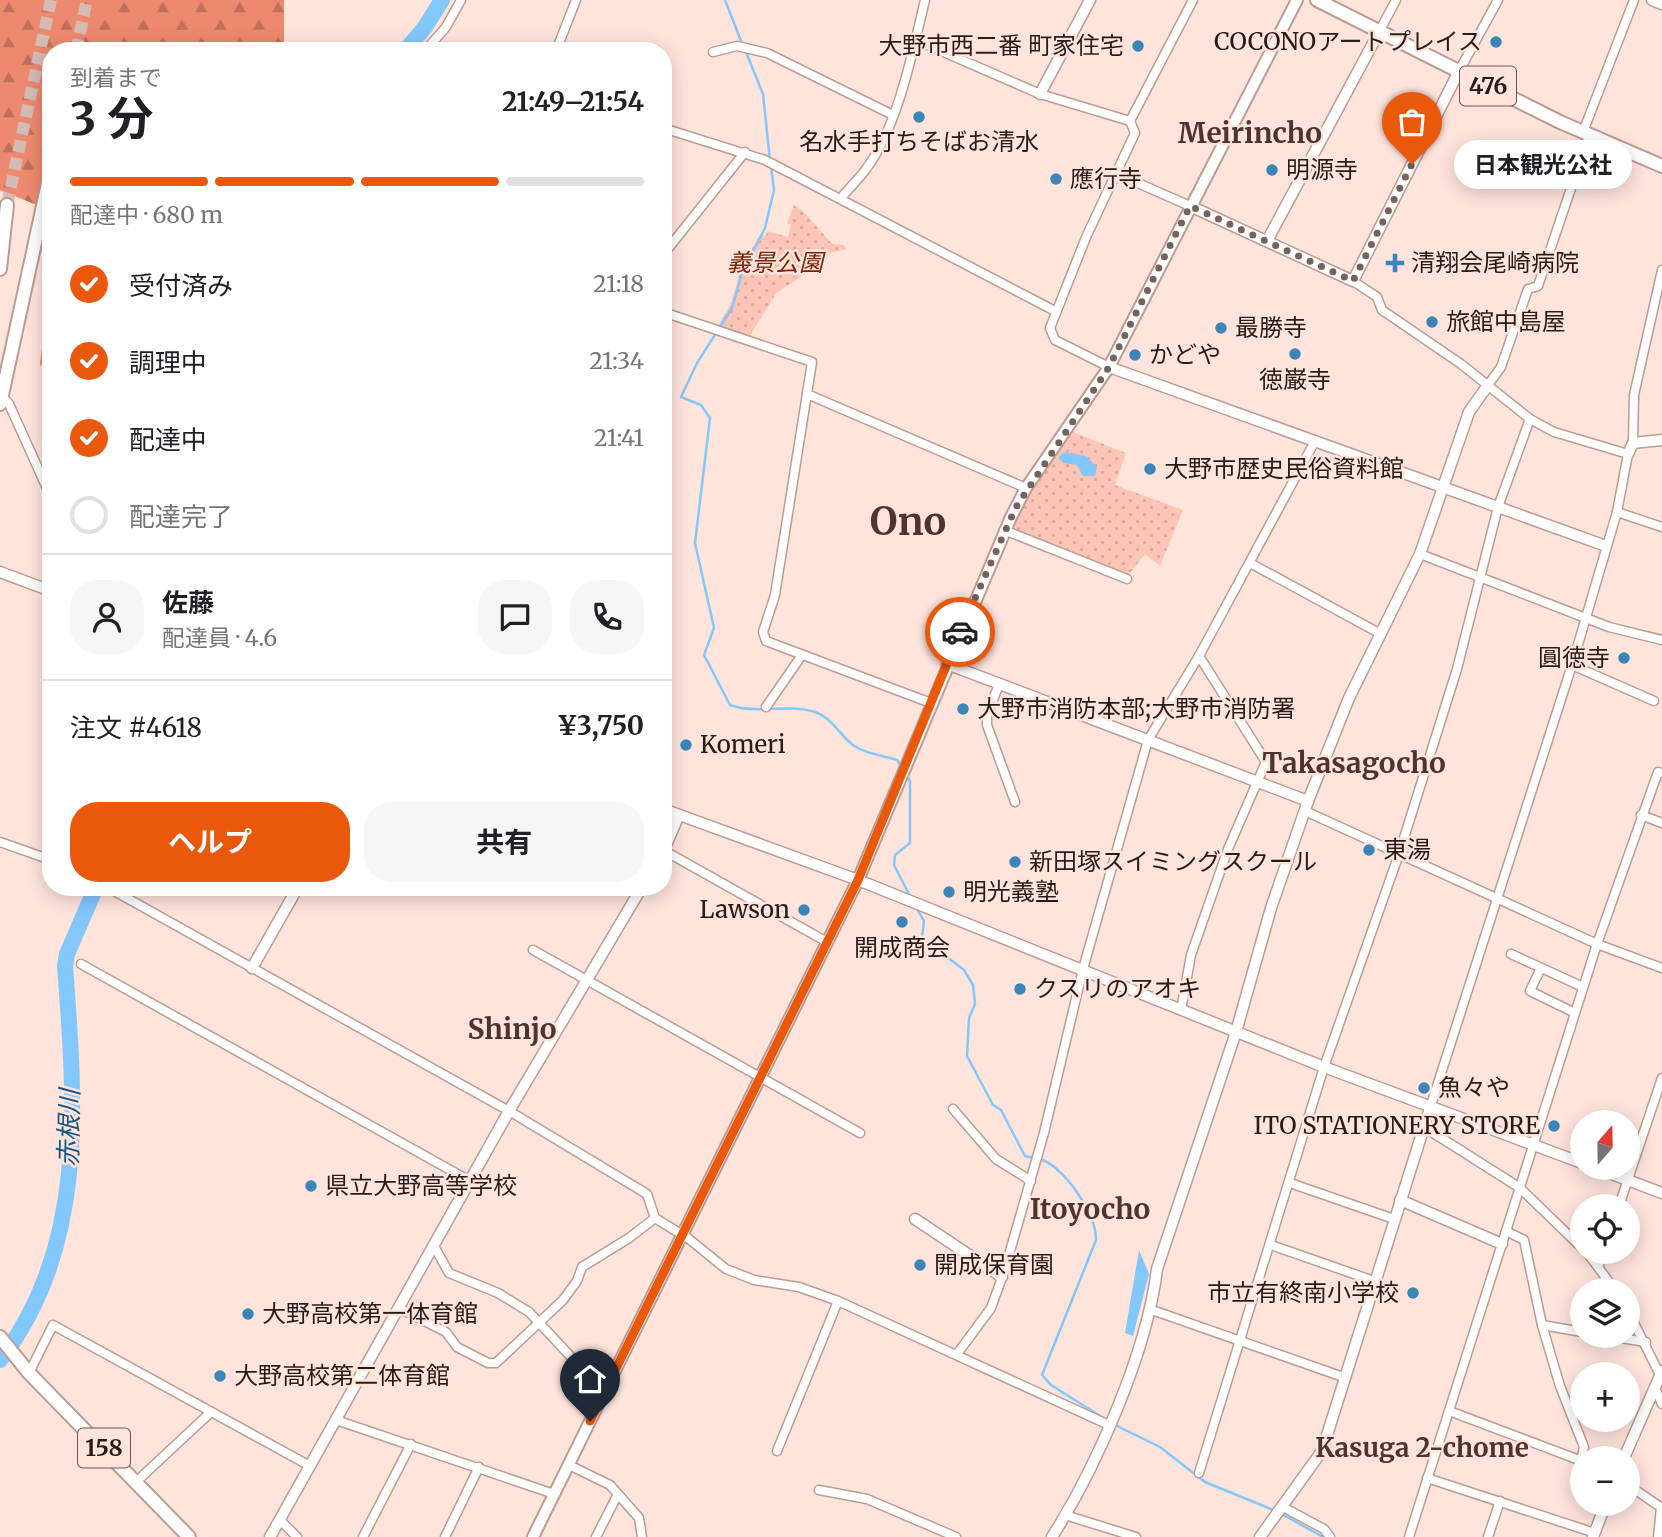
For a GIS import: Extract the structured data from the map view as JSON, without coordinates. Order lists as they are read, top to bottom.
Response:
{
  "streets": {
    "highway": ["476", "158"]
  },
  "districts": [
    "Meirincho",
    "Ono",
    "Takasagocho",
    "Shinjo",
    "Itoyocho",
    "Kasuga 2-chome"
  ],
  "water": ["赤根川"],
  "parks": ["義景公園"],
  "places": {
    "other": [
      "COCONOアートプレイス",
      "大野市西二番 町家住宅",
      "名水手打ちそばお清水",
      "日本観光公社",
      "明源寺",
      "應行寺",
      "旅館中島屋",
      "最勝寺",
      "徳巌寺",
      "かどや",
      "大野市歴史民俗資料館",
      "圓徳寺",
      "大野市消防本部;大野市消防署",
      "Komeri",
      "東湯",
      "新田塚スイミングスクール",
      "明光義塾",
      "Lawson",
      "開成商会",
      "クスリのアオキ",
      "魚々や",
      "ITO STATIONERY STORE",
      "県立大野高等学校",
      "開成保育園",
      "市立有終南小学校",
      "大野高校第一体育館",
      "大野高校第二体育館"
    ],
    "health": ["清翔会尾崎病院"]
  },
  "north": "top",
  "page": {
    "heading": ["3 分", "到着まで", "21:49–21:54"],
    "panel": [
      "佐藤",
      "配達員 · 4.6",
      "注文 #4618",
      "¥3,750"
    ],
    "bubble": "日本観光公社",
    "bar": "配達中 · 680 m",
    "list": [
      ["受付済み", "21:18"],
      ["調理中", "21:34"],
      ["配達中", "21:41"],
      "配達完了"
    ],
    "buttons": ["ヘルプ", "共有"],
    "map_buttons": ["+", "−"]
  }
}
